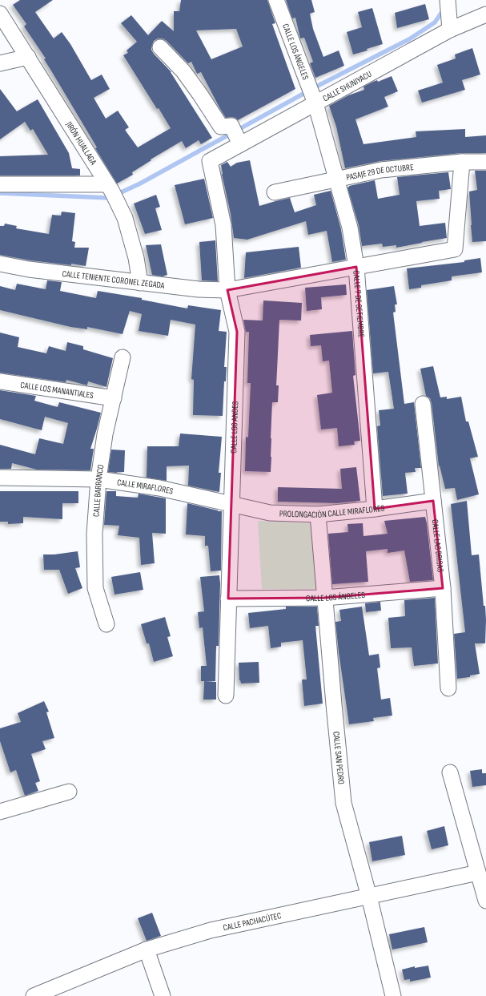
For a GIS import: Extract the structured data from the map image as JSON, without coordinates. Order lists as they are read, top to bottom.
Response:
{
  "streets": {
    "street": [
      "CALLE LOS ÁNGELES",
      "CALLE SHUNIYACU",
      "JIRÓN HUALLAGA",
      "PASAJE 29 DE OCTUBRE",
      "CALLE TENIENTE CORONEL ZEGADA",
      "CALLE 7 DE SETIEMBRE",
      "CALLE LOS MANANTIALES",
      "CALLE LOS ANDES",
      "CALLE MIRAFLORES",
      "CALLE BARRANCO",
      "PROLONGACIÓN CALLE MIRAFLORES",
      "CALLE LAS BRISAS",
      "CALLE SAN PEDRO",
      "CALLE PACHACÚTEC"
    ]
  },
  "crossings": [
    ["CALLE LOS ÁNGELES", "CALLE SHUNIYACU"],
    ["CALLE LOS ÁNGELES", "CALLE 7 DE SETIEMBRE"],
    ["CALLE LOS ÁNGELES", "CALLE LOS ANDES"],
    ["CALLE LOS ÁNGELES", "CALLE LAS BRISAS"],
    ["CALLE LOS ÁNGELES", "CALLE SAN PEDRO"],
    ["CALLE SHUNIYACU", "CALLE 7 DE SETIEMBRE"],
    ["CALLE SHUNIYACU", "CALLE LOS ANDES"],
    ["JIRÓN HUALLAGA", "CALLE TENIENTE CORONEL ZEGADA"],
    ["PASAJE 29 DE OCTUBRE", "CALLE TENIENTE CORONEL ZEGADA"],
    ["PASAJE 29 DE OCTUBRE", "CALLE 7 DE SETIEMBRE"],
    ["CALLE TENIENTE CORONEL ZEGADA", "CALLE 7 DE SETIEMBRE"],
    ["CALLE TENIENTE CORONEL ZEGADA", "CALLE LOS ANDES"],
    ["CALLE 7 DE SETIEMBRE", "PROLONGACIÓN CALLE MIRAFLORES"],
    ["CALLE LOS MANANTIALES", "CALLE BARRANCO"],
    ["CALLE LOS ANDES", "CALLE MIRAFLORES"],
    ["CALLE LOS ANDES", "PROLONGACIÓN CALLE MIRAFLORES"],
    ["CALLE MIRAFLORES", "CALLE BARRANCO"],
    ["CALLE MIRAFLORES", "PROLONGACIÓN CALLE MIRAFLORES"],
    ["PROLONGACIÓN CALLE MIRAFLORES", "CALLE LAS BRISAS"],
    ["PROLONGACIÓN CALLE MIRAFLORES", "CALLE SAN PEDRO"],
    ["CALLE SAN PEDRO", "CALLE PACHACÚTEC"]
  ]
}
